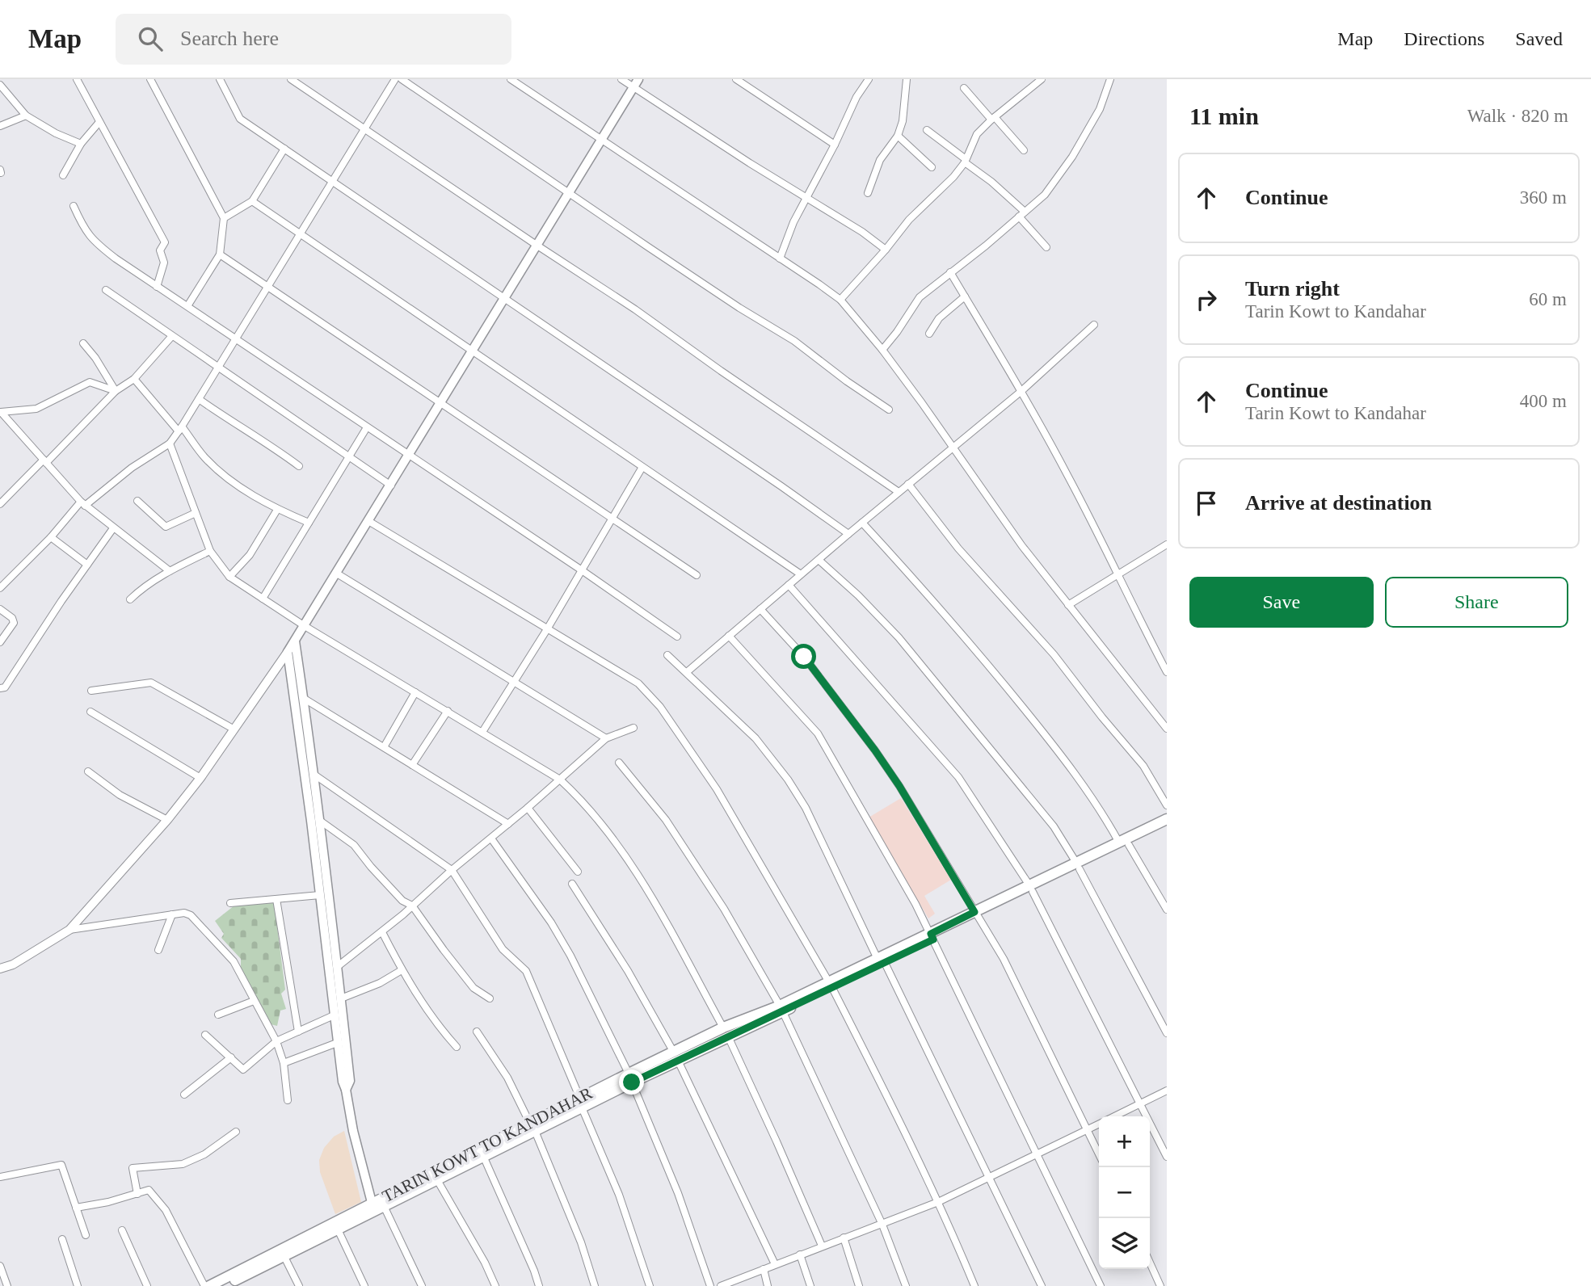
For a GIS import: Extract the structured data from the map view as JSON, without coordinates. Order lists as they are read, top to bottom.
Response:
{
  "streets": {
    "main road": ["TARIN KOWT TO KANDAHAR"]
  },
  "page": {
    "header": "Map",
    "search": "Search here",
    "nav": ["Map", "Directions", "Saved"],
    "heading": ["11 min", "Walk · 820 m"],
    "list": [
      ["Continue", "360 m"],
      ["Turn right", "Tarin Kowt to Kandahar", "60 m"],
      ["Continue", "Tarin Kowt to Kandahar", "400 m"],
      "Arrive at destination"
    ],
    "buttons": ["Save", "Share"],
    "map_buttons": ["+", "−"]
  }
}
